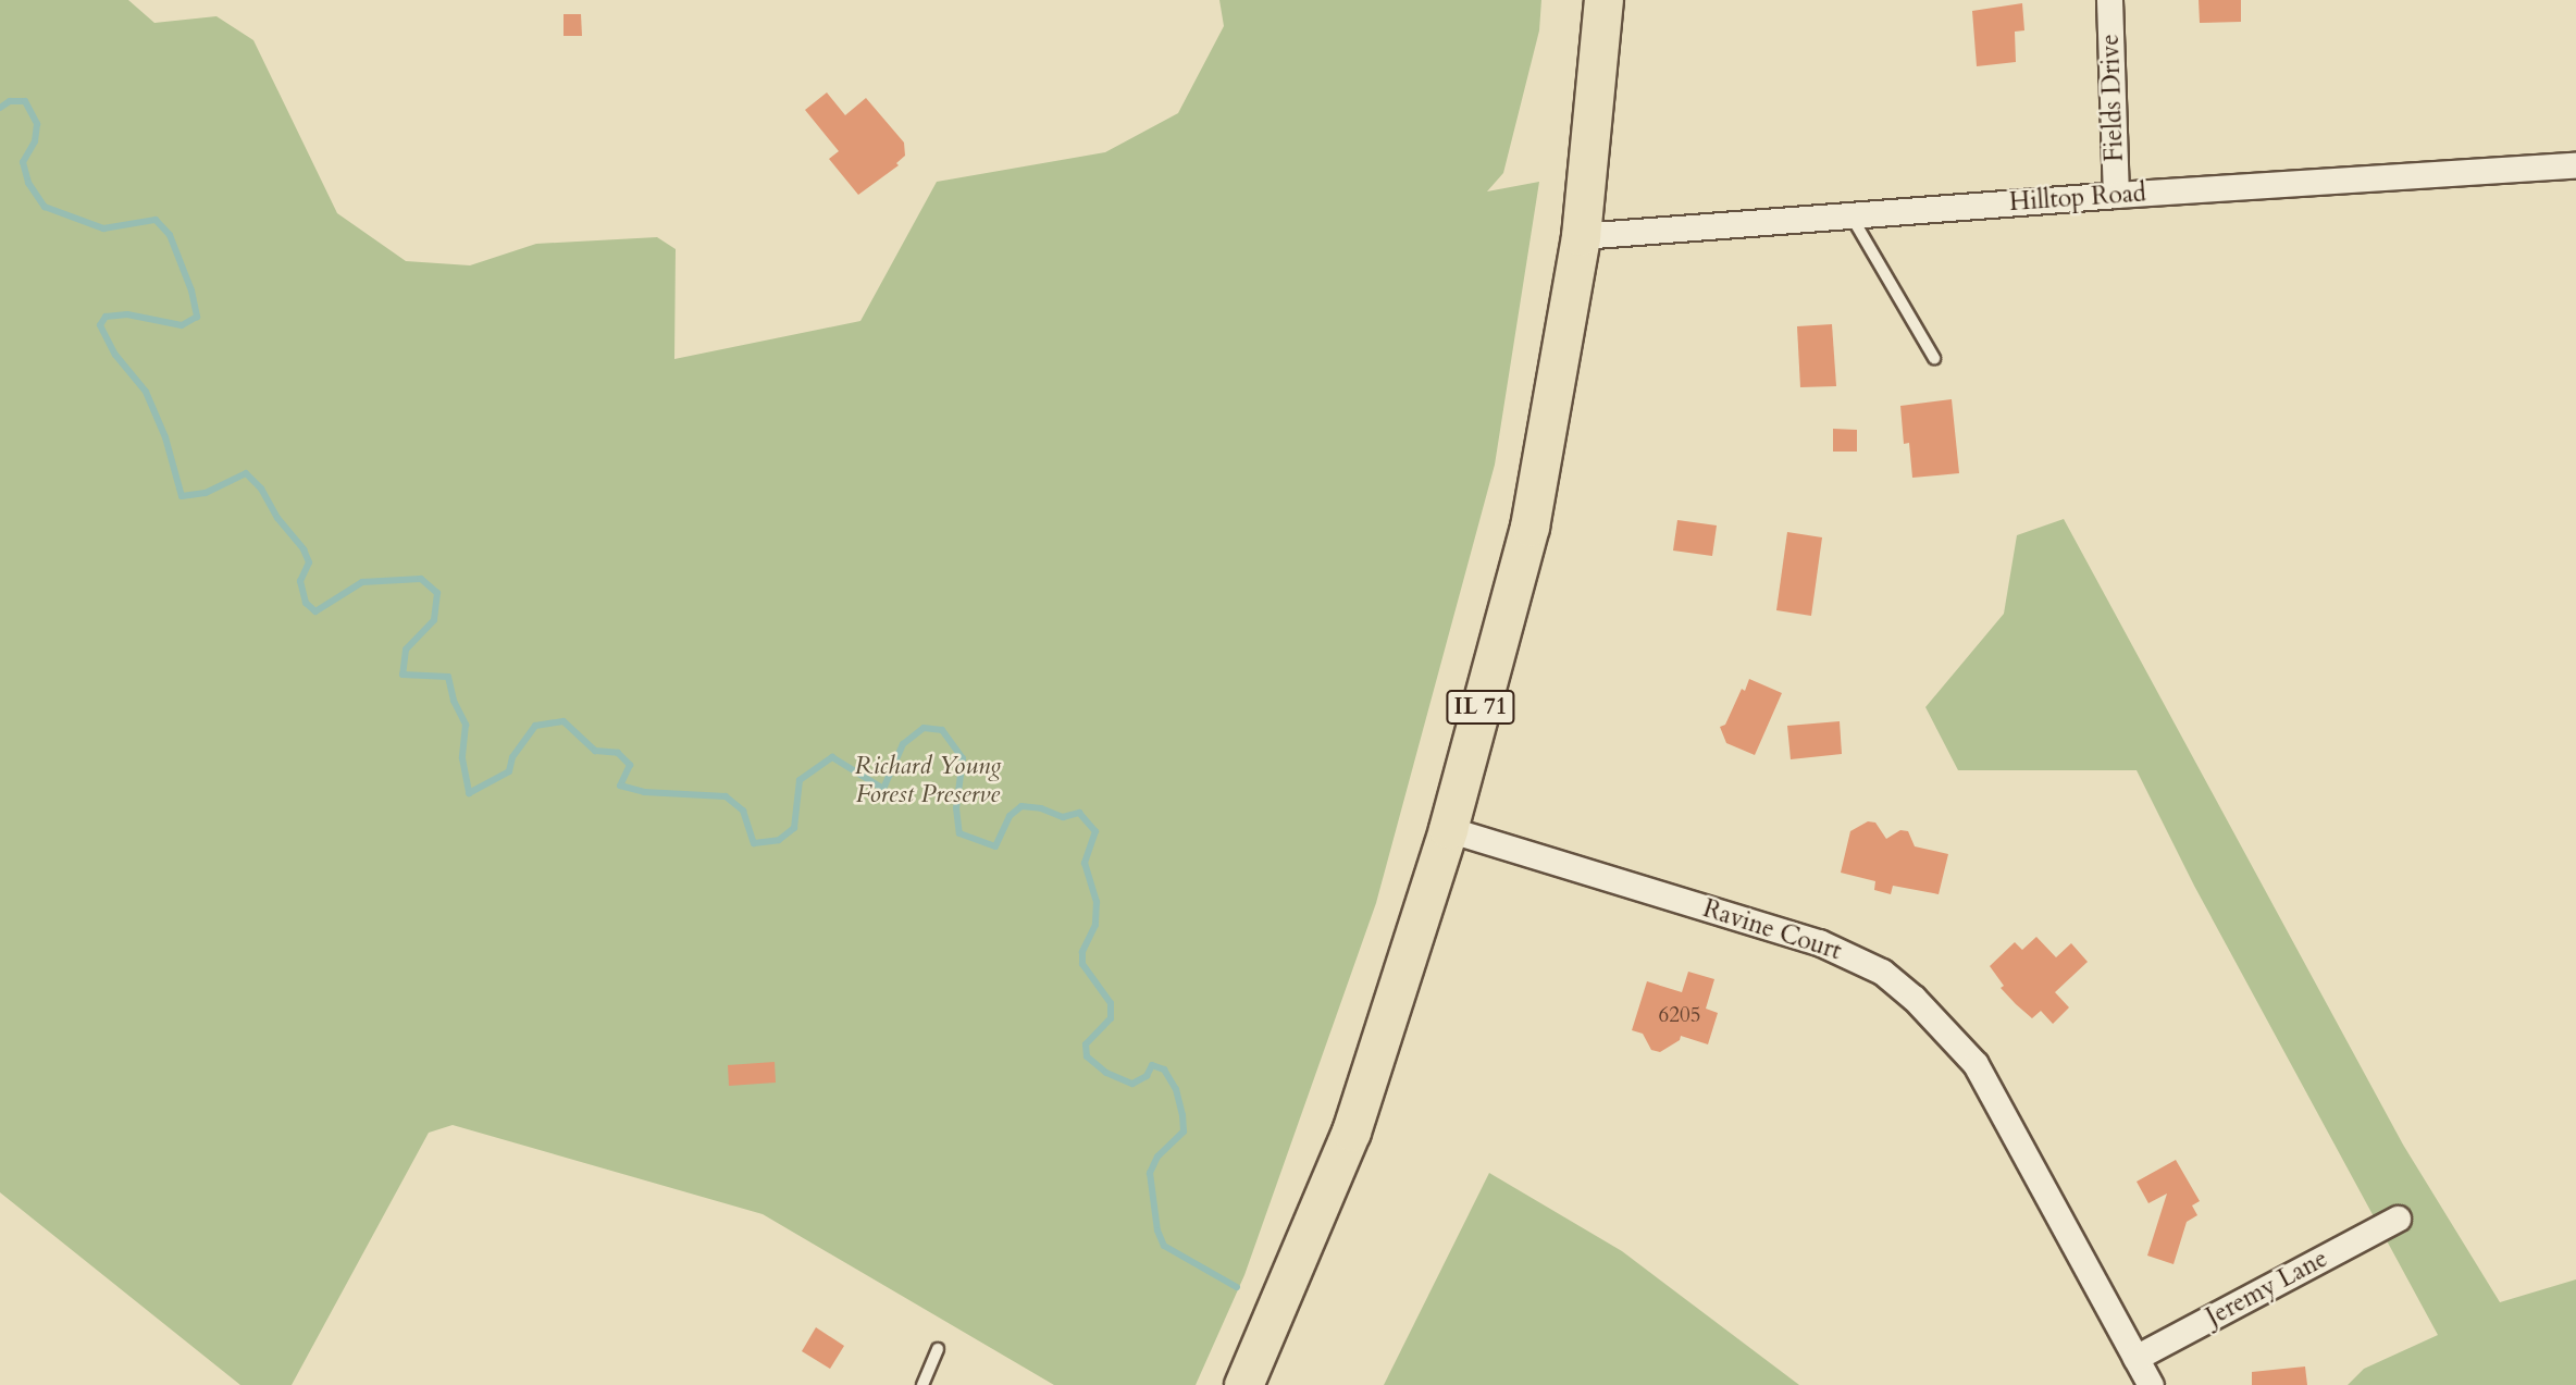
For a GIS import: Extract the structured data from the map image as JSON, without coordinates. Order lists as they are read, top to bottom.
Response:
{
  "streets": {
    "main road": ["IL 71"],
    "street": [
      "Fields Drive",
      "Hilltop Road",
      "Ravine Court",
      "Jeremy Lane"
    ]
  },
  "crossings": [
    ["Fields Drive", "Hilltop Road"],
    ["Hilltop Road", "IL 71"],
    ["IL 71", "Ravine Court"],
    ["Ravine Court", "Jeremy Lane"]
  ],
  "parks": ["Richard Young Forest Preserve"],
  "house_numbers": ["6205"]
}
